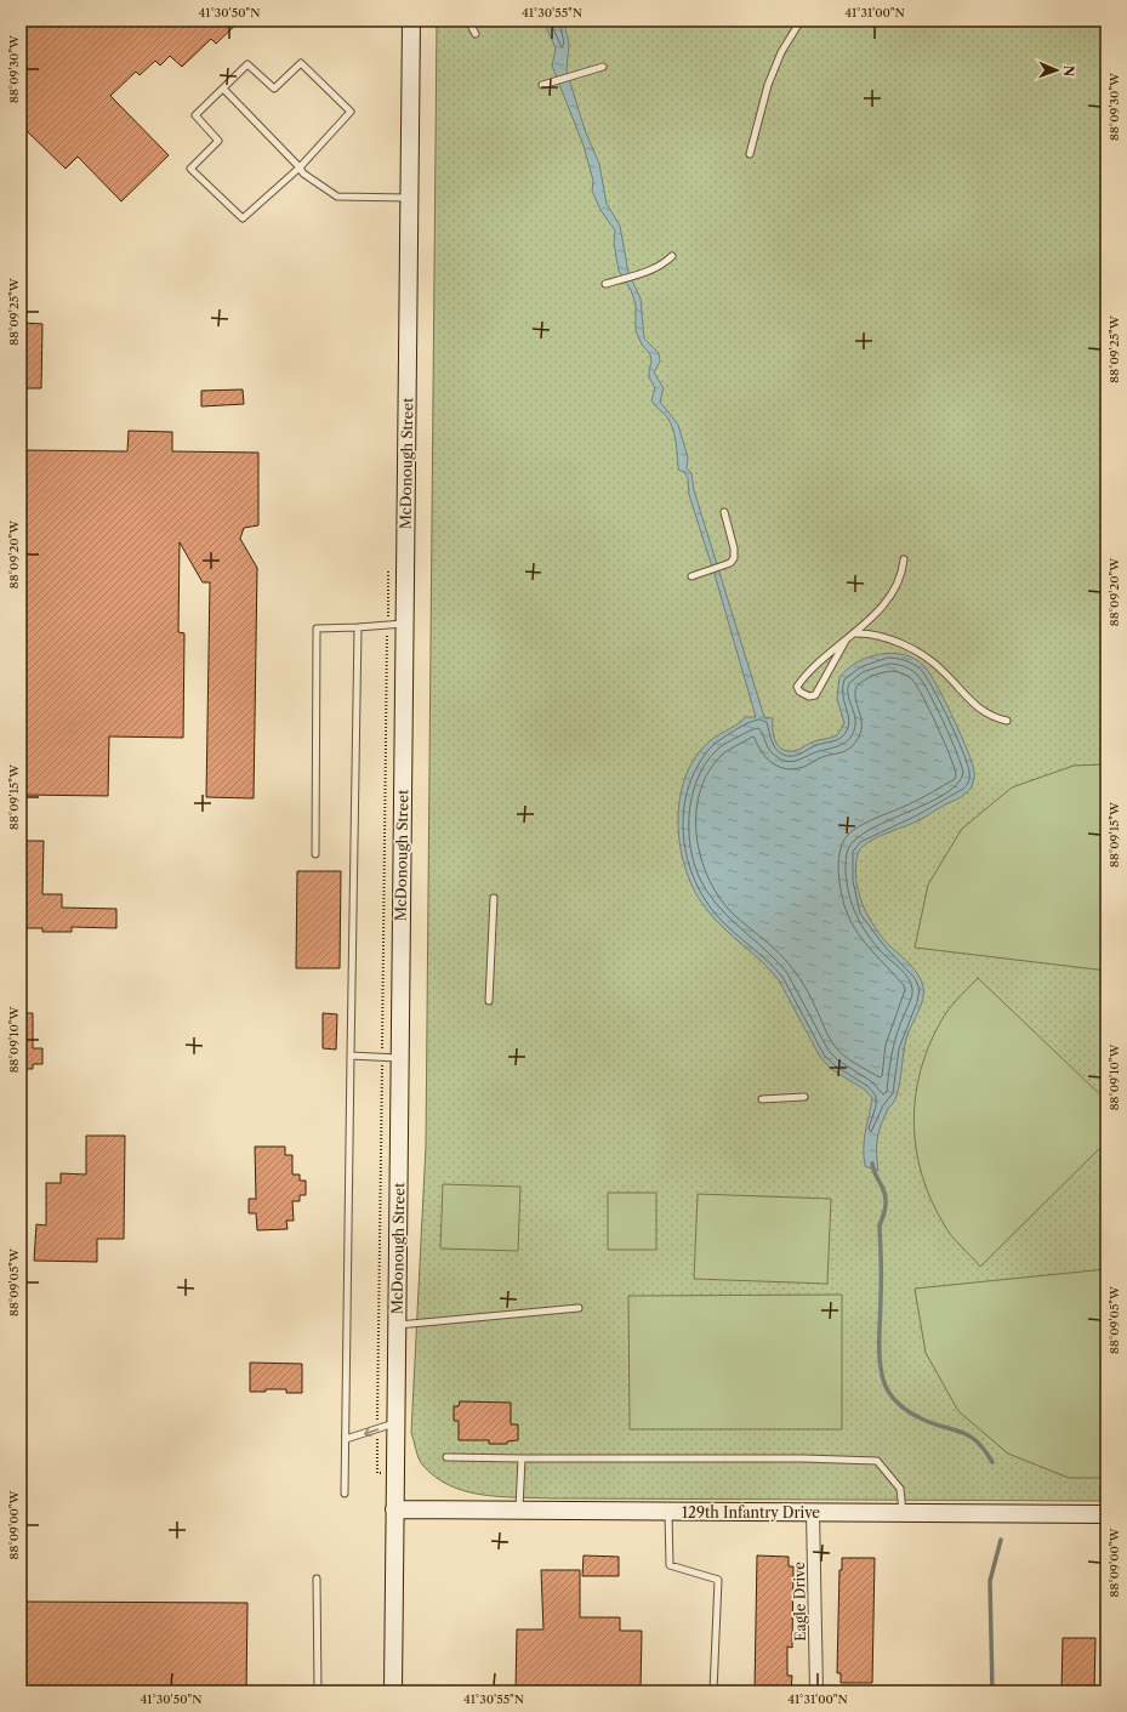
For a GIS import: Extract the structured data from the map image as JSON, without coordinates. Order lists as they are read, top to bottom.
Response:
{
  "streets": {
    "street": ["McDonough Street", "129th Infantry Drive", "Eagle Drive"]
  },
  "crossings": [
    ["McDonough Street", "129th Infantry Drive"],
    ["129th Infantry Drive", "Eagle Drive"]
  ],
  "north": "right",
  "coordinates": [
    "41°30'50\"N",
    "41°30'55\"N",
    "41°31'00\"N",
    "88°09'30\"W",
    "88°09'25\"W",
    "88°09'20\"W",
    "88°09'15\"W",
    "88°09'10\"W",
    "88°09'05\"W",
    "88°09'00\"W"
  ]
}
